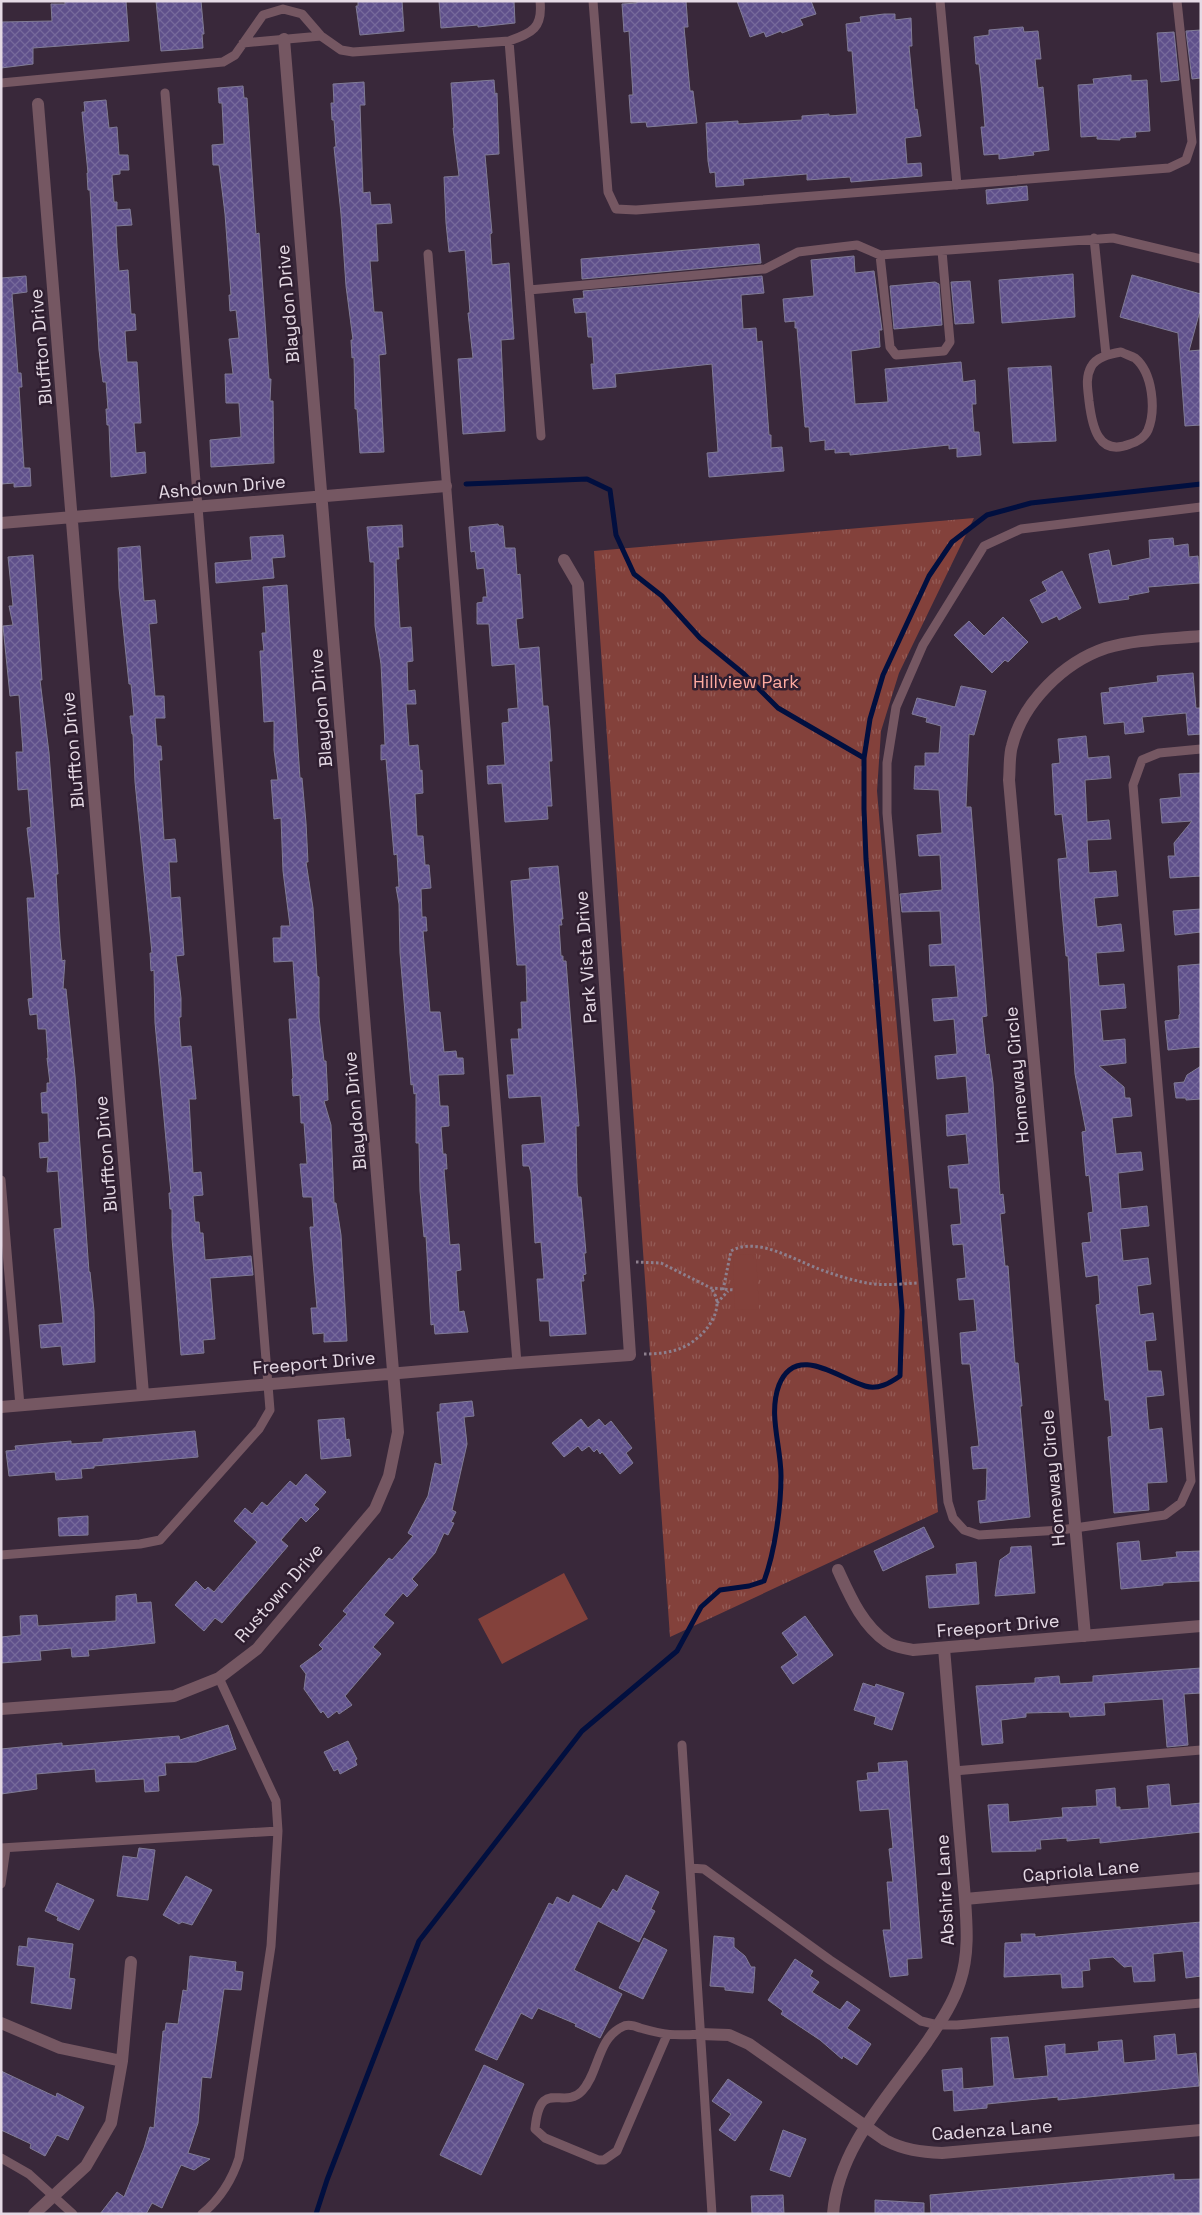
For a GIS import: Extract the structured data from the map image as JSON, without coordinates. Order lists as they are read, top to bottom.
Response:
{
  "streets": {
    "street": [
      "Blaydon Drive",
      "Bluffton Drive",
      "Ashdown Drive",
      "Park Vista Drive",
      "Homeway Circle",
      "Freeport Drive",
      "Rustown Drive",
      "Capriola Lane",
      "Abshire Lane",
      "Cadenza Lane"
    ]
  },
  "crossings": [
    ["Blaydon Drive", "Ashdown Drive"],
    ["Blaydon Drive", "Freeport Drive"],
    ["Blaydon Drive", "Rustown Drive"],
    ["Bluffton Drive", "Ashdown Drive"],
    ["Bluffton Drive", "Freeport Drive"],
    ["Park Vista Drive", "Freeport Drive"],
    ["Homeway Circle", "Freeport Drive"],
    ["Freeport Drive", "Rustown Drive"],
    ["Freeport Drive", "Abshire Lane"],
    ["Capriola Lane", "Abshire Lane"],
    ["Abshire Lane", "Cadenza Lane"]
  ],
  "parks": ["Hillview Park"]
}
